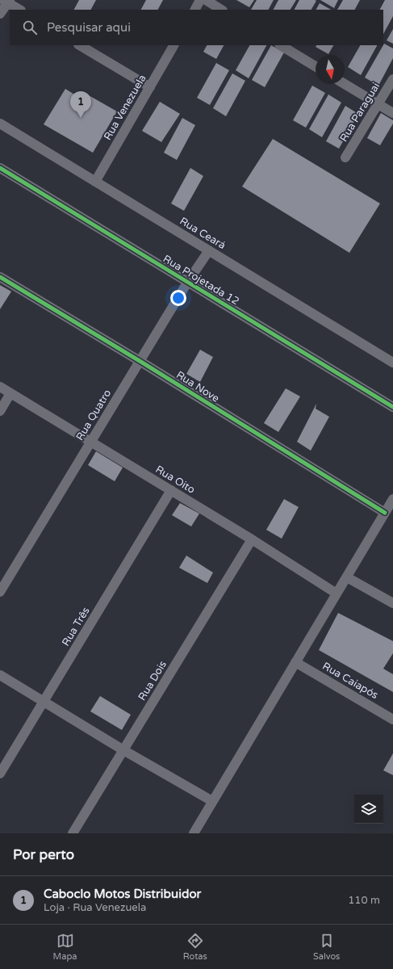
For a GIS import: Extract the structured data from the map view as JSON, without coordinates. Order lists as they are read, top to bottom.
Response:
{
  "streets": {
    "street": [
      "Rua Venezuela",
      "Rua Paraguai",
      "Rua Ceará",
      "Rua Projetada 12",
      "Rua Nove",
      "Rua Quatro",
      "Rua Oito",
      "Rua Três",
      "Rua Dois",
      "Rua Caiapós"
    ]
  },
  "crossings": [
    ["Rua Venezuela", "Rua Ceará"],
    ["Rua Ceará", "Rua Quatro"],
    ["Rua Projetada 12", "Rua Quatro"],
    ["Rua Nove", "Rua Quatro"],
    ["Rua Quatro", "Rua Oito"],
    ["Rua Oito", "Rua Três"],
    ["Rua Oito", "Rua Dois"]
  ],
  "north": "bottom",
  "page": {
    "search": "Pesquisar aqui",
    "pins": "1",
    "heading": "Por perto",
    "list": [
      {
        "mark": "1",
        "name": "Caboclo Motos Distribuidor",
        "note": "Loja · Rua Venezuela",
        "value": "110 m"
      }
    ],
    "nav": ["Mapa", "Rotas", "Salvos"]
  }
}
